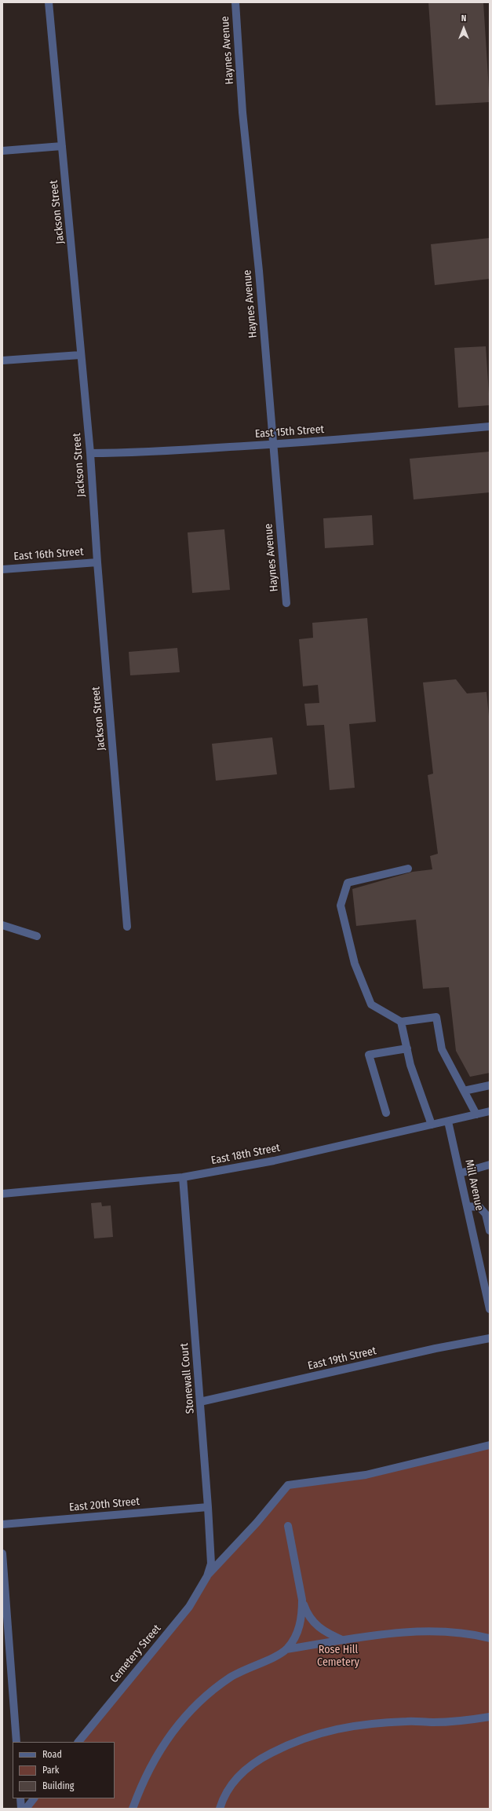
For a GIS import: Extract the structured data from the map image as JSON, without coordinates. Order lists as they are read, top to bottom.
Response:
{
  "streets": {
    "street": [
      "Haynes Avenue",
      "Jackson Street",
      "East 15th Street",
      "East 16th Street",
      "East 18th Street",
      "Mill Avenue",
      "East 19th Street",
      "Stonewall Court",
      "East 20th Street",
      "Cemetery Street"
    ]
  },
  "crossings": [
    ["Haynes Avenue", "East 15th Street"],
    ["Jackson Street", "East 15th Street"],
    ["Jackson Street", "East 16th Street"],
    ["East 18th Street", "Mill Avenue"],
    ["East 18th Street", "Stonewall Court"],
    ["East 19th Street", "Stonewall Court"],
    ["Stonewall Court", "East 20th Street"],
    ["Stonewall Court", "Cemetery Street"]
  ],
  "parks": ["Rose Hill Cemetery"],
  "legend": ["Road", "Park", "Building"],
  "north": "top"
}
